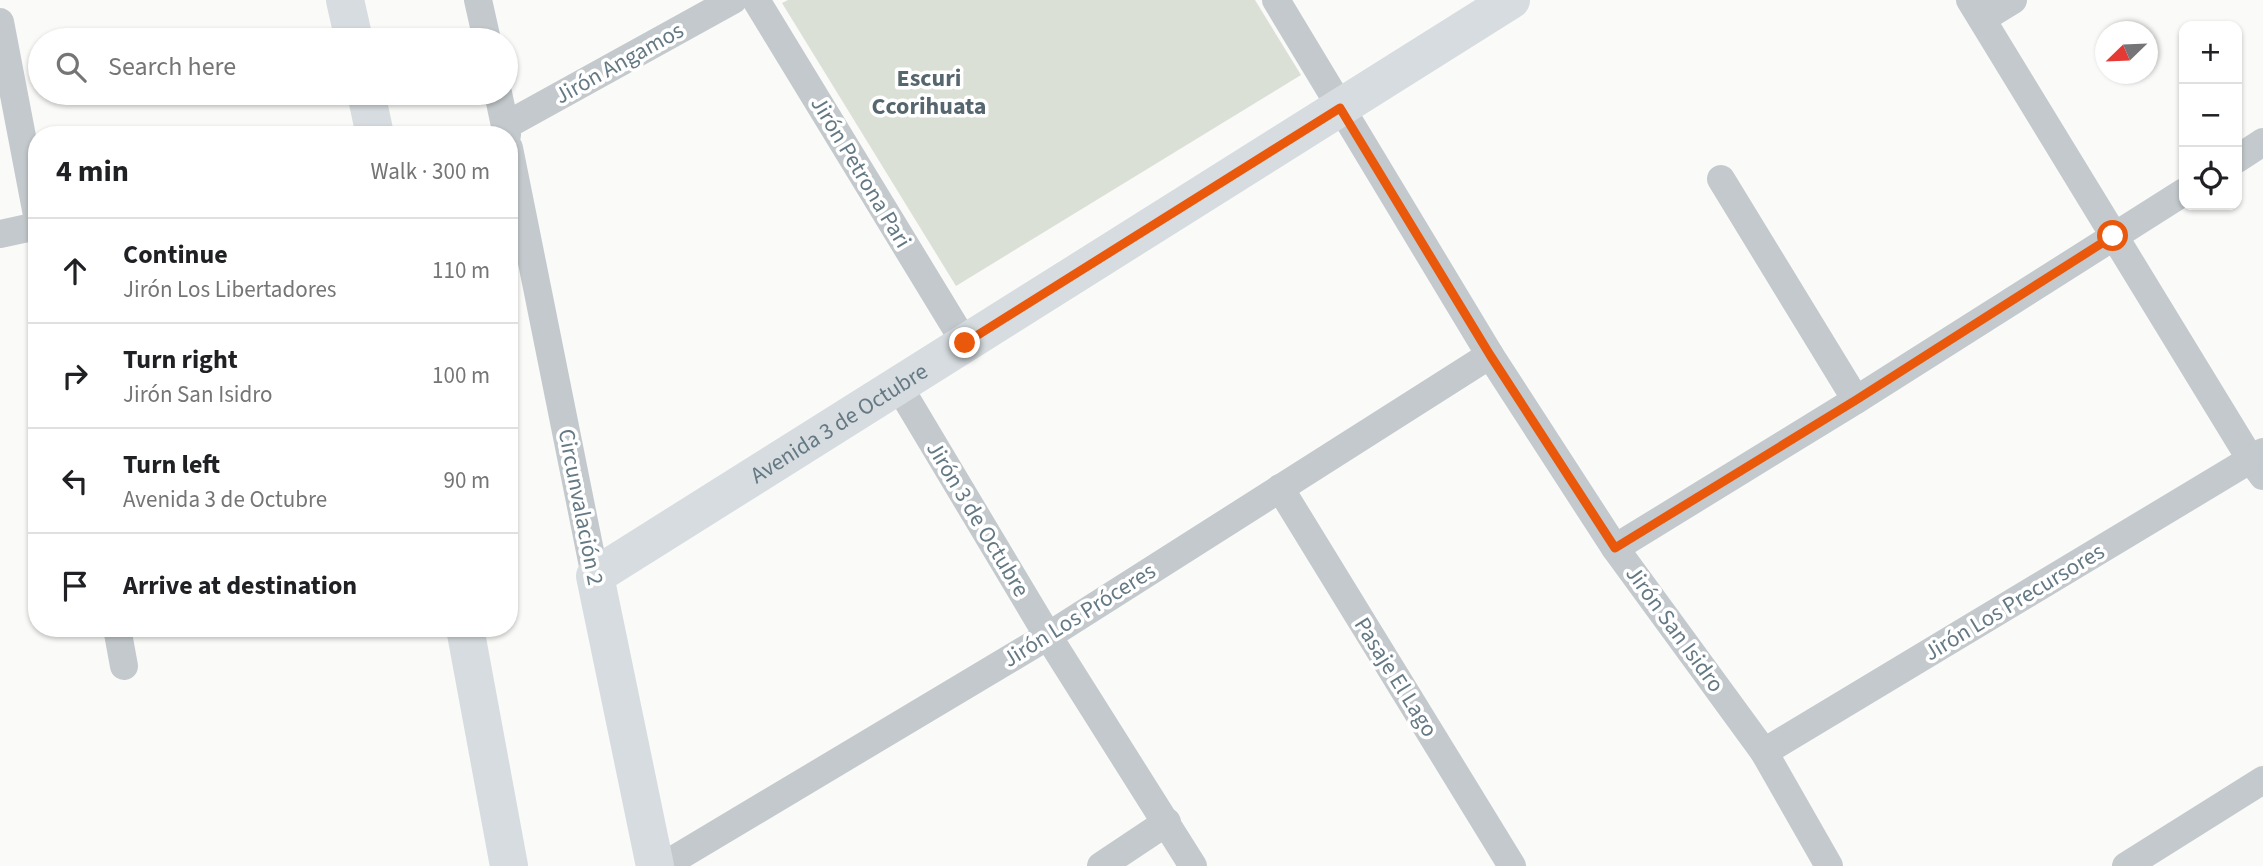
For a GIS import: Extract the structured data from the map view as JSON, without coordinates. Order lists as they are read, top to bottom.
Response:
{
  "streets": {
    "street": [
      "Jirón Angamos",
      "Jirón Petrona Pari",
      "Avenida 3 de Octubre",
      "Circunvalación 2",
      "Jirón 3 de Octubre",
      "Jirón Los Precursores",
      "Jirón Los Próceres",
      "Jirón San Isidro",
      "Pasaje El Lago"
    ]
  },
  "crossings": [
    ["Jirón Petrona Pari", "Avenida 3 de Octubre"],
    ["Avenida 3 de Octubre", "Circunvalación 2"],
    ["Avenida 3 de Octubre", "Jirón 3 de Octubre"],
    ["Avenida 3 de Octubre", "Jirón San Isidro"],
    ["Jirón 3 de Octubre", "Jirón Los Próceres"],
    ["Jirón Los Precursores", "Jirón San Isidro"],
    ["Jirón Los Próceres", "Jirón San Isidro"],
    ["Jirón Los Próceres", "Pasaje El Lago"]
  ],
  "districts": ["Escuri Ccorihuata"],
  "north": "bottom left",
  "page": {
    "map_buttons": ["+", "−"],
    "search": "Search here",
    "heading": ["4 min", "Walk · 300 m"],
    "list": [
      ["Continue", "Jirón Los Libertadores", "110 m"],
      ["Turn right", "Jirón San Isidro", "100 m"],
      ["Turn left", "Avenida 3 de Octubre", "90 m"],
      "Arrive at destination"
    ]
  }
}
